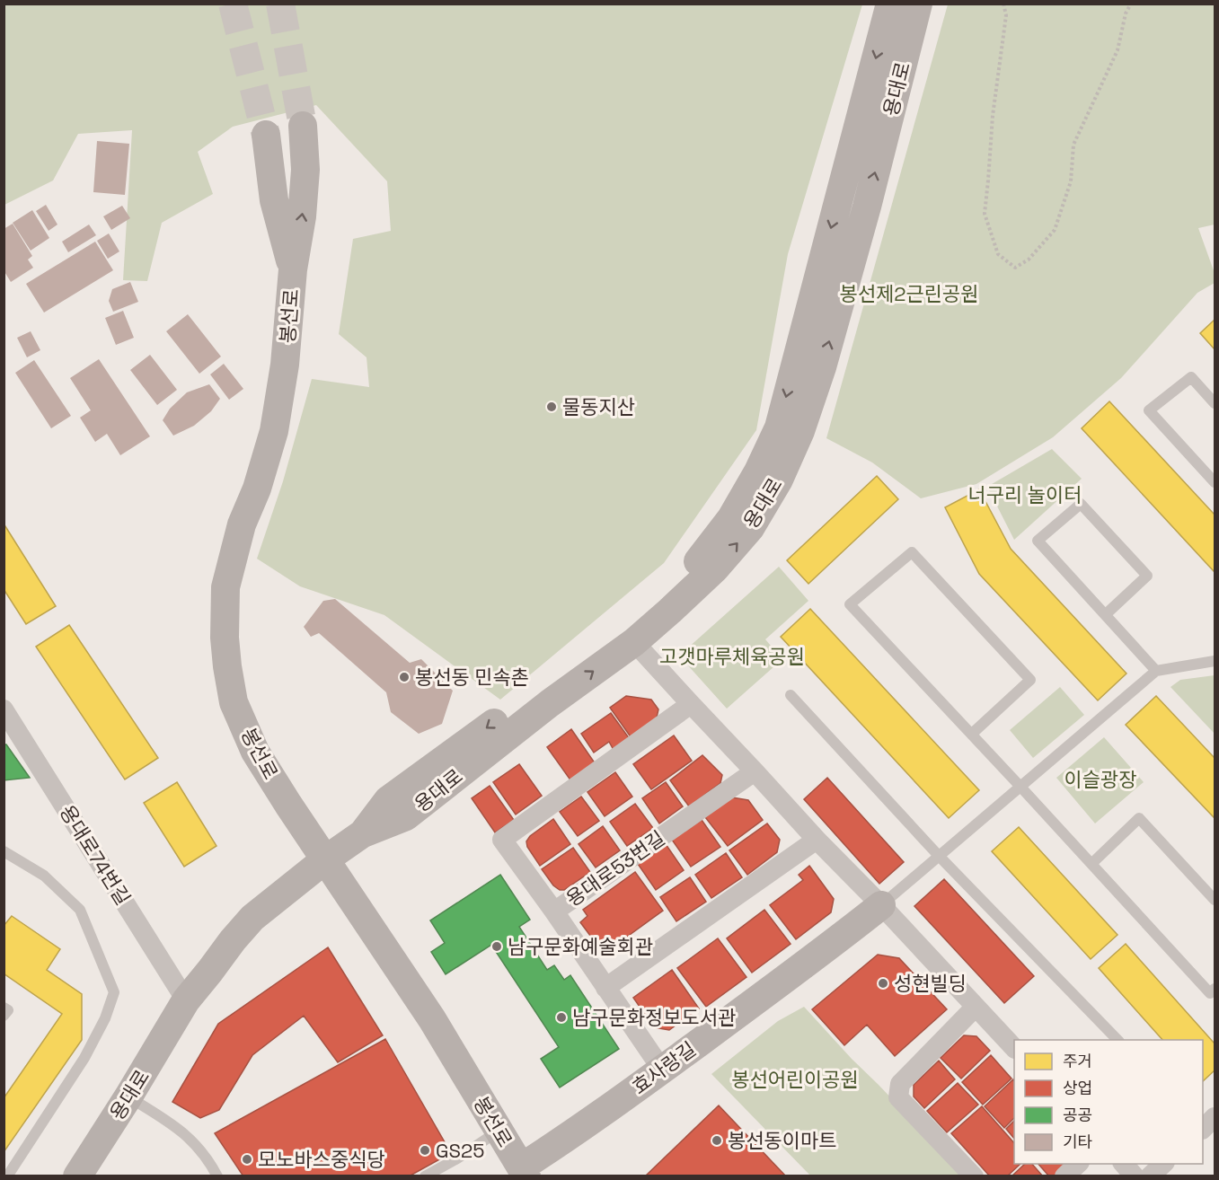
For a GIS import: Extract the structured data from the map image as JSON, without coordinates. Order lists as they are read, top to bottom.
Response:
{
  "streets": {
    "street": [
      "용대로",
      "봉선로",
      "용대로74번길",
      "용대로53번길",
      "효사랑길"
    ]
  },
  "crossings": [
    ["용대로", "봉선로"],
    ["용대로", "용대로74번길"],
    ["봉선로", "효사랑길"]
  ],
  "parks": [
    "봉선제2근린공원",
    "너구리 놀이터",
    "고갯마루체육공원",
    "이슬광장",
    "봉선어린이공원"
  ],
  "places": [
    "물동지산",
    "봉선동 민속촌",
    "남구문화예술회관",
    "성현빌딩",
    "남구문화정보도서관",
    "봉선동이마트",
    "GS25",
    "모노바스중식당"
  ],
  "legend": [
    "주거",
    "상업",
    "공공",
    "기타"
  ]
}
